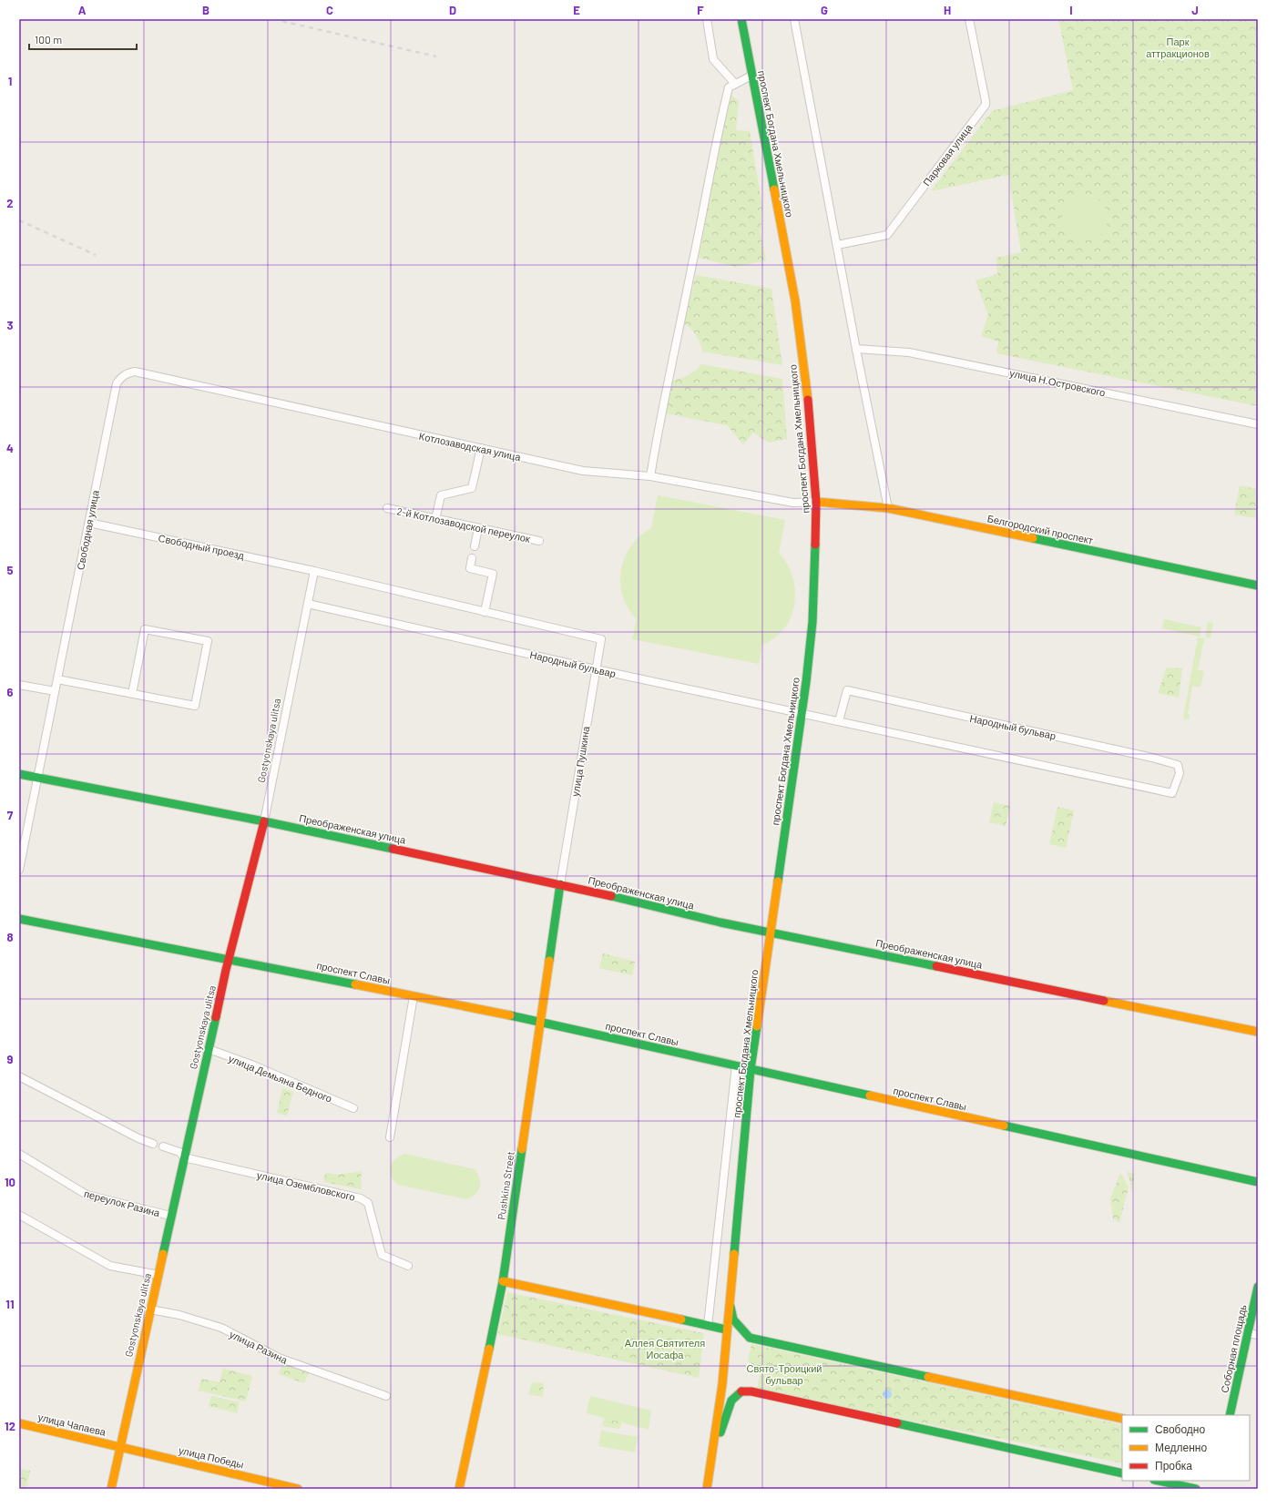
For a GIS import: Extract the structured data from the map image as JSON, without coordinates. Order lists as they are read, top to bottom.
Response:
{
  "streets": {
    "main road": [
      "проспект Богдана Хмельницкого",
      "Белгородский проспект",
      "Gostyonskaya ulitsa",
      "Преображенская улица",
      "проспект Славы",
      "Pushkina Street",
      "Соборная площадь",
      "улица Чапаева",
      "улица Победы"
    ],
    "street": [
      "Парковая улица",
      "улица Н.Островского",
      "Котлозаводская улица",
      "2-й Котлозаводской переулок",
      "Свободная улица",
      "Свободный проезд",
      "Народный бульвар",
      "улица Пушкина",
      "улица Демьяна Бедного",
      "улица Озембловского",
      "переулок Разина",
      "улица Разина"
    ]
  },
  "crossings": [
    ["проспект Богдана Хмельницкого", "Котлозаводская улица"],
    ["проспект Богдана Хмельницкого", "Белгородский проспект"],
    ["проспект Богдана Хмельницкого", "Народный бульвар"],
    ["проспект Богдана Хмельницкого", "Преображенская улица"],
    ["проспект Богдана Хмельницкого", "проспект Славы"],
    ["Котлозаводская улица", "Белгородский проспект"],
    ["Котлозаводская улица", "Свободная улица"],
    ["Свободная улица", "Свободный проезд"],
    ["Свободная улица", "Преображенская улица"],
    ["Свободный проезд", "Gostyonskaya ulitsa"],
    ["Народный бульвар", "Gostyonskaya ulitsa"],
    ["Народный бульвар", "улица Пушкина"],
    ["Gostyonskaya ulitsa", "Преображенская улица"],
    ["Gostyonskaya ulitsa", "проспект Славы"],
    ["Gostyonskaya ulitsa", "улица Демьяна Бедного"],
    ["Gostyonskaya ulitsa", "улица Озембловского"],
    ["Gostyonskaya ulitsa", "переулок Разина"],
    ["Gostyonskaya ulitsa", "улица Разина"],
    ["Gostyonskaya ulitsa", "улица Чапаева"],
    ["Gostyonskaya ulitsa", "улица Победы"],
    ["улица Пушкина", "Преображенская улица"],
    ["улица Пушкина", "Pushkina Street"],
    ["Преображенская улица", "Pushkina Street"],
    ["проспект Славы", "Pushkina Street"],
    ["улица Чапаева", "улица Победы"]
  ],
  "parks": ["Парк аттракционов", "Аллея Святителя Иосафа", "Свято-Троицкий бульвар"],
  "legend": ["Свободно", "Медленно", "Пробка"],
  "scale_bar": "100 m",
  "grid": {
    "columns": [
      "A",
      "B",
      "C",
      "D",
      "E",
      "F",
      "G",
      "H",
      "I",
      "J"
    ],
    "rows": [
      "1",
      "2",
      "3",
      "4",
      "5",
      "6",
      "7",
      "8",
      "9",
      "10",
      "11",
      "12"
    ]
  }
}
